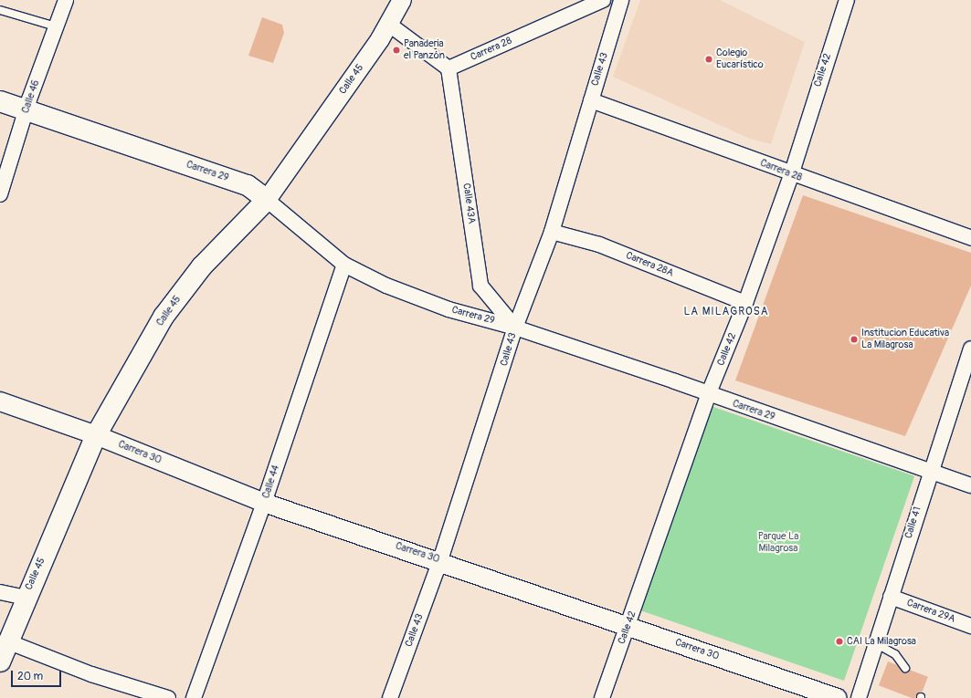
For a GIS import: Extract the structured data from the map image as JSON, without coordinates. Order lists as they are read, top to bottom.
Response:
{
  "streets": {
    "main road": ["Calle 45", "Carrera 29"],
    "street": [
      "Carrera 28",
      "Calle 43",
      "Calle 42",
      "Calle 46",
      "Calle 43A",
      "Carrera 28A",
      "Carrera 30",
      "Calle 44",
      "Calle 41",
      "Carrera 29A"
    ]
  },
  "crossings": [
    ["Carrera 28", "Calle 43"],
    ["Carrera 28", "Calle 42"],
    ["Carrera 28", "Calle 43A"],
    ["Calle 43", "Carrera 29"],
    ["Calle 43", "Calle 43A"],
    ["Calle 43", "Carrera 28A"],
    ["Calle 43", "Carrera 30"],
    ["Calle 42", "Carrera 29"],
    ["Calle 42", "Carrera 28A"],
    ["Calle 42", "Carrera 30"],
    ["Calle 45", "Carrera 29"],
    ["Calle 45", "Carrera 30"],
    ["Calle 46", "Carrera 29"],
    ["Carrera 29", "Calle 43A"],
    ["Carrera 29", "Calle 44"],
    ["Carrera 29", "Calle 41"],
    ["Carrera 30", "Calle 44"],
    ["Calle 41", "Carrera 29A"]
  ],
  "districts": ["LA MILAGROSA"],
  "parks": ["Parque La Milagrosa"],
  "places": [
    "Panaderia el Panzón",
    "Colegio Eucarístico",
    "Institucion Educativa La Milagrosa",
    "CAI La Milagrosa"
  ],
  "scale_bar": "20 m"
}
